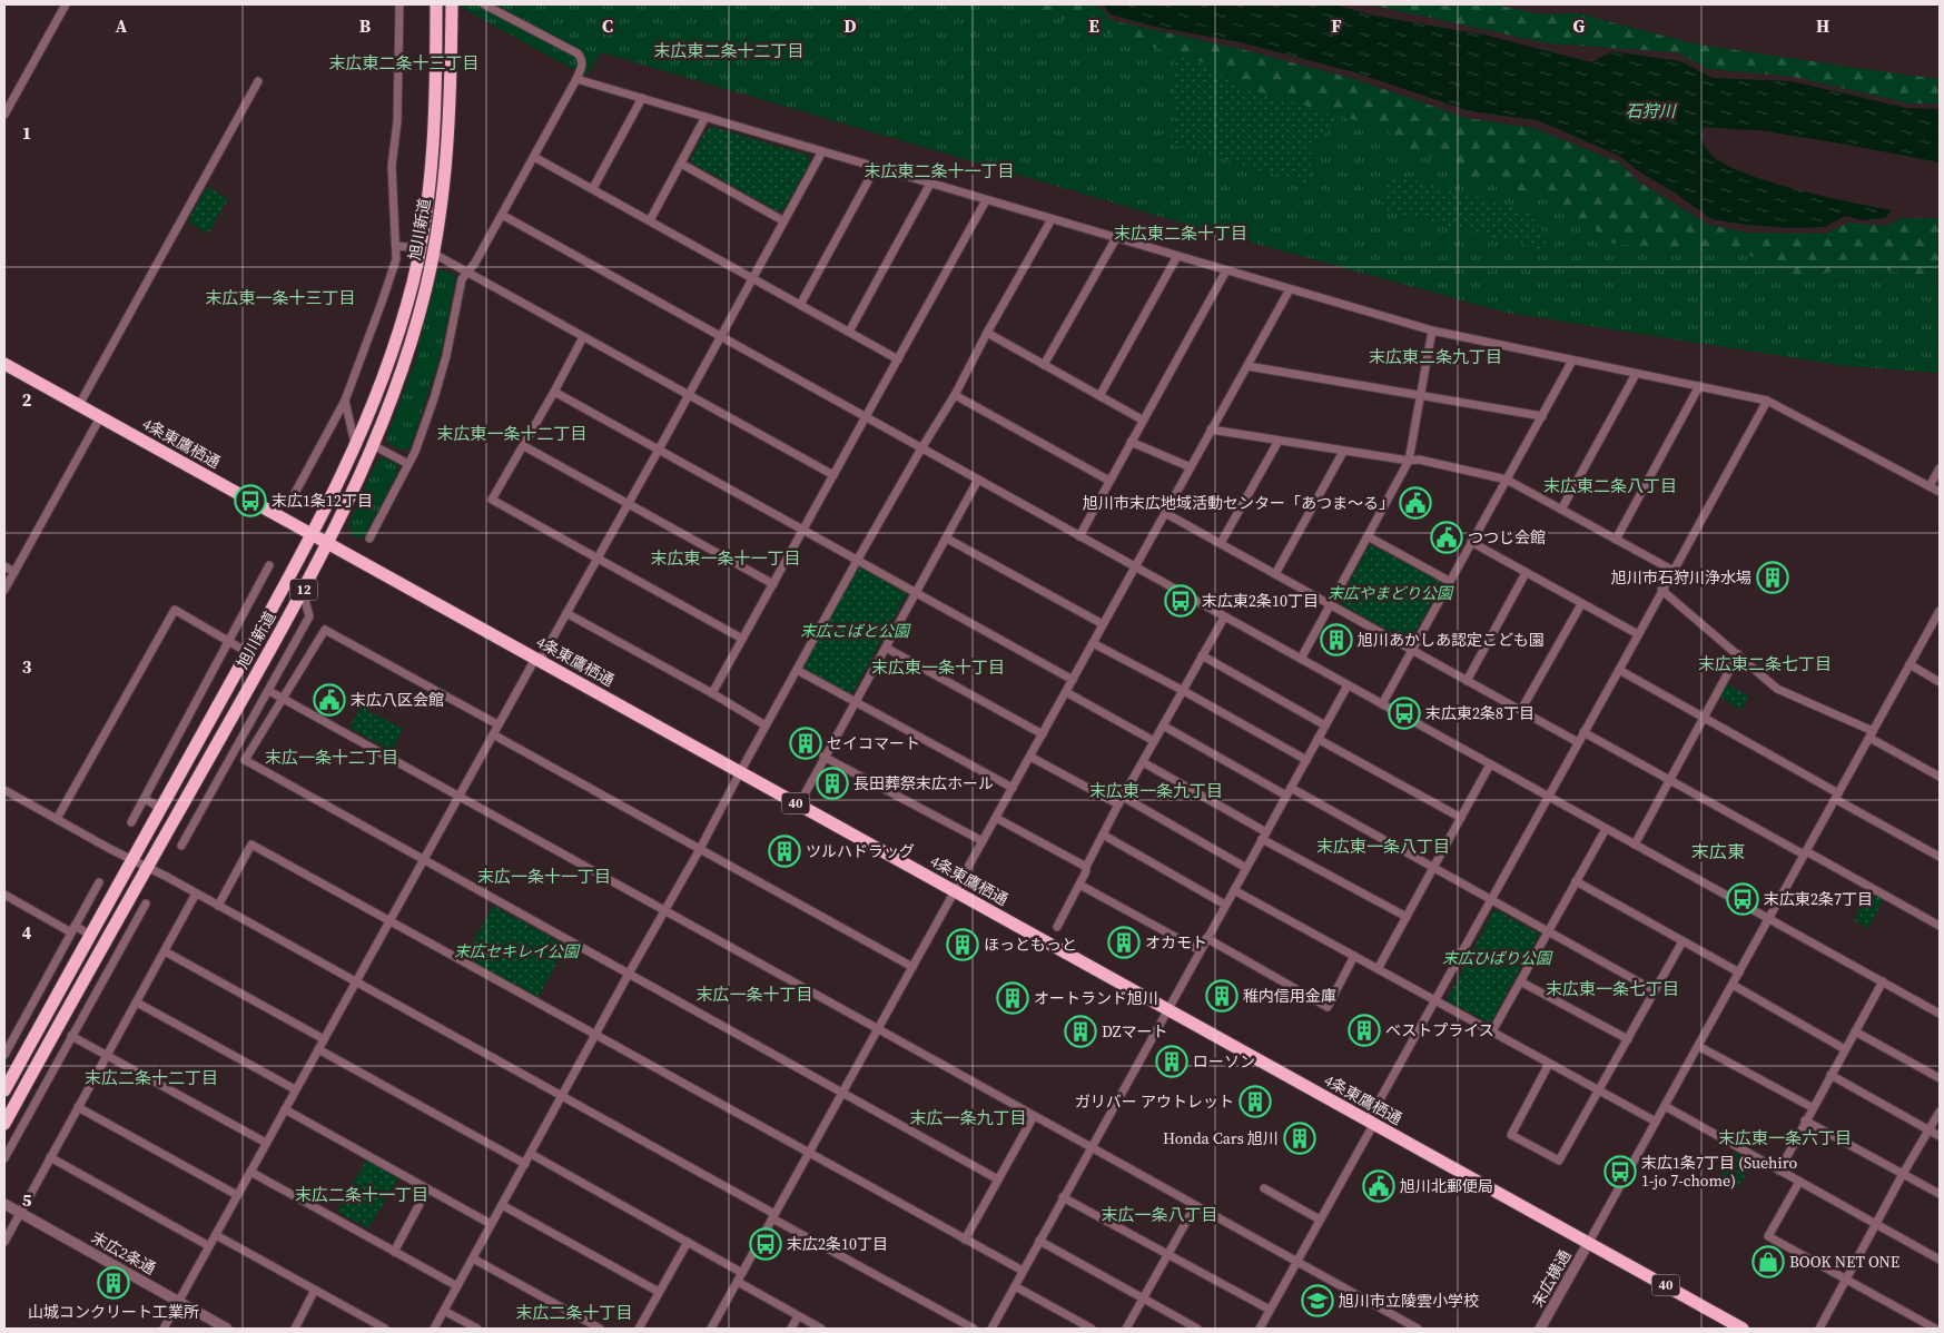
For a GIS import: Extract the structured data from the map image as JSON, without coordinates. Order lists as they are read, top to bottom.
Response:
{
  "streets": {
    "highway": [
      "旭川新道",
      "4条東鷹栖通",
      "12",
      "40"
    ],
    "street": ["末広2条通", "末広横通"]
  },
  "crossings": [
    ["旭川新道", "4条東鷹栖通"],
    ["4条東鷹栖通", "末広横通"]
  ],
  "districts": [
    "末広東二条十二丁目",
    "末広東二条十三丁目",
    "末広東二条十一丁目",
    "末広東二条十丁目",
    "末広東一条十三丁目",
    "末広東二条九丁目",
    "末広東一条十二丁目",
    "末広東二条八丁目",
    "末広東一条十一丁目",
    "末広東二条七丁目",
    "末広東一条十丁目",
    "末広一条十二丁目",
    "末広東一条九丁目",
    "末広東一条八丁目",
    "末広東",
    "末広一条十一丁目",
    "末広東一条七丁目",
    "末広一条十丁目",
    "末広二条十二丁目",
    "末広一条九丁目",
    "末広東一条六丁目",
    "末広二条十一丁目",
    "末広一条八丁目",
    "末広二条十丁目"
  ],
  "water": ["石狩川"],
  "parks": [
    "末広やまどり公園",
    "末広こばと公園",
    "末広セキレイ公園",
    "末広ひばり公園"
  ],
  "places": {
    "bus stop": [
      "末広1条12丁目",
      "末広東2条10丁目",
      "末広東2条8丁目",
      "末広東2条7丁目",
      "末広1条7丁目 (Suehiro 1-jo 7-chome)",
      "末広2条10丁目"
    ],
    "public building": [
      "旭川市末広地域活動センター「あつま〜る」",
      "つつじ会館",
      "末広八区会館",
      "旭川北郵便局"
    ],
    "building": [
      "旭川市石狩川浄水場",
      "旭川あかしあ認定こども園",
      "セイコマート",
      "長田葬祭末広ホール",
      "ツルハドラッグ",
      "オカモト",
      "ほっともっと",
      "稚内信用金庫",
      "オートランド旭川",
      "ベストプライス",
      "DZマート",
      "ローソン",
      "ガリバー アウトレット",
      "Honda Cars 旭川",
      "山城コンクリート工業所"
    ],
    "shop": ["BOOK NET ONE"],
    "school or university": ["旭川市立陵雲小学校"]
  },
  "grid": {
    "columns": [
      "A",
      "B",
      "C",
      "D",
      "E",
      "F",
      "G",
      "H"
    ],
    "rows": [
      "1",
      "2",
      "3",
      "4",
      "5"
    ]
  }
}
